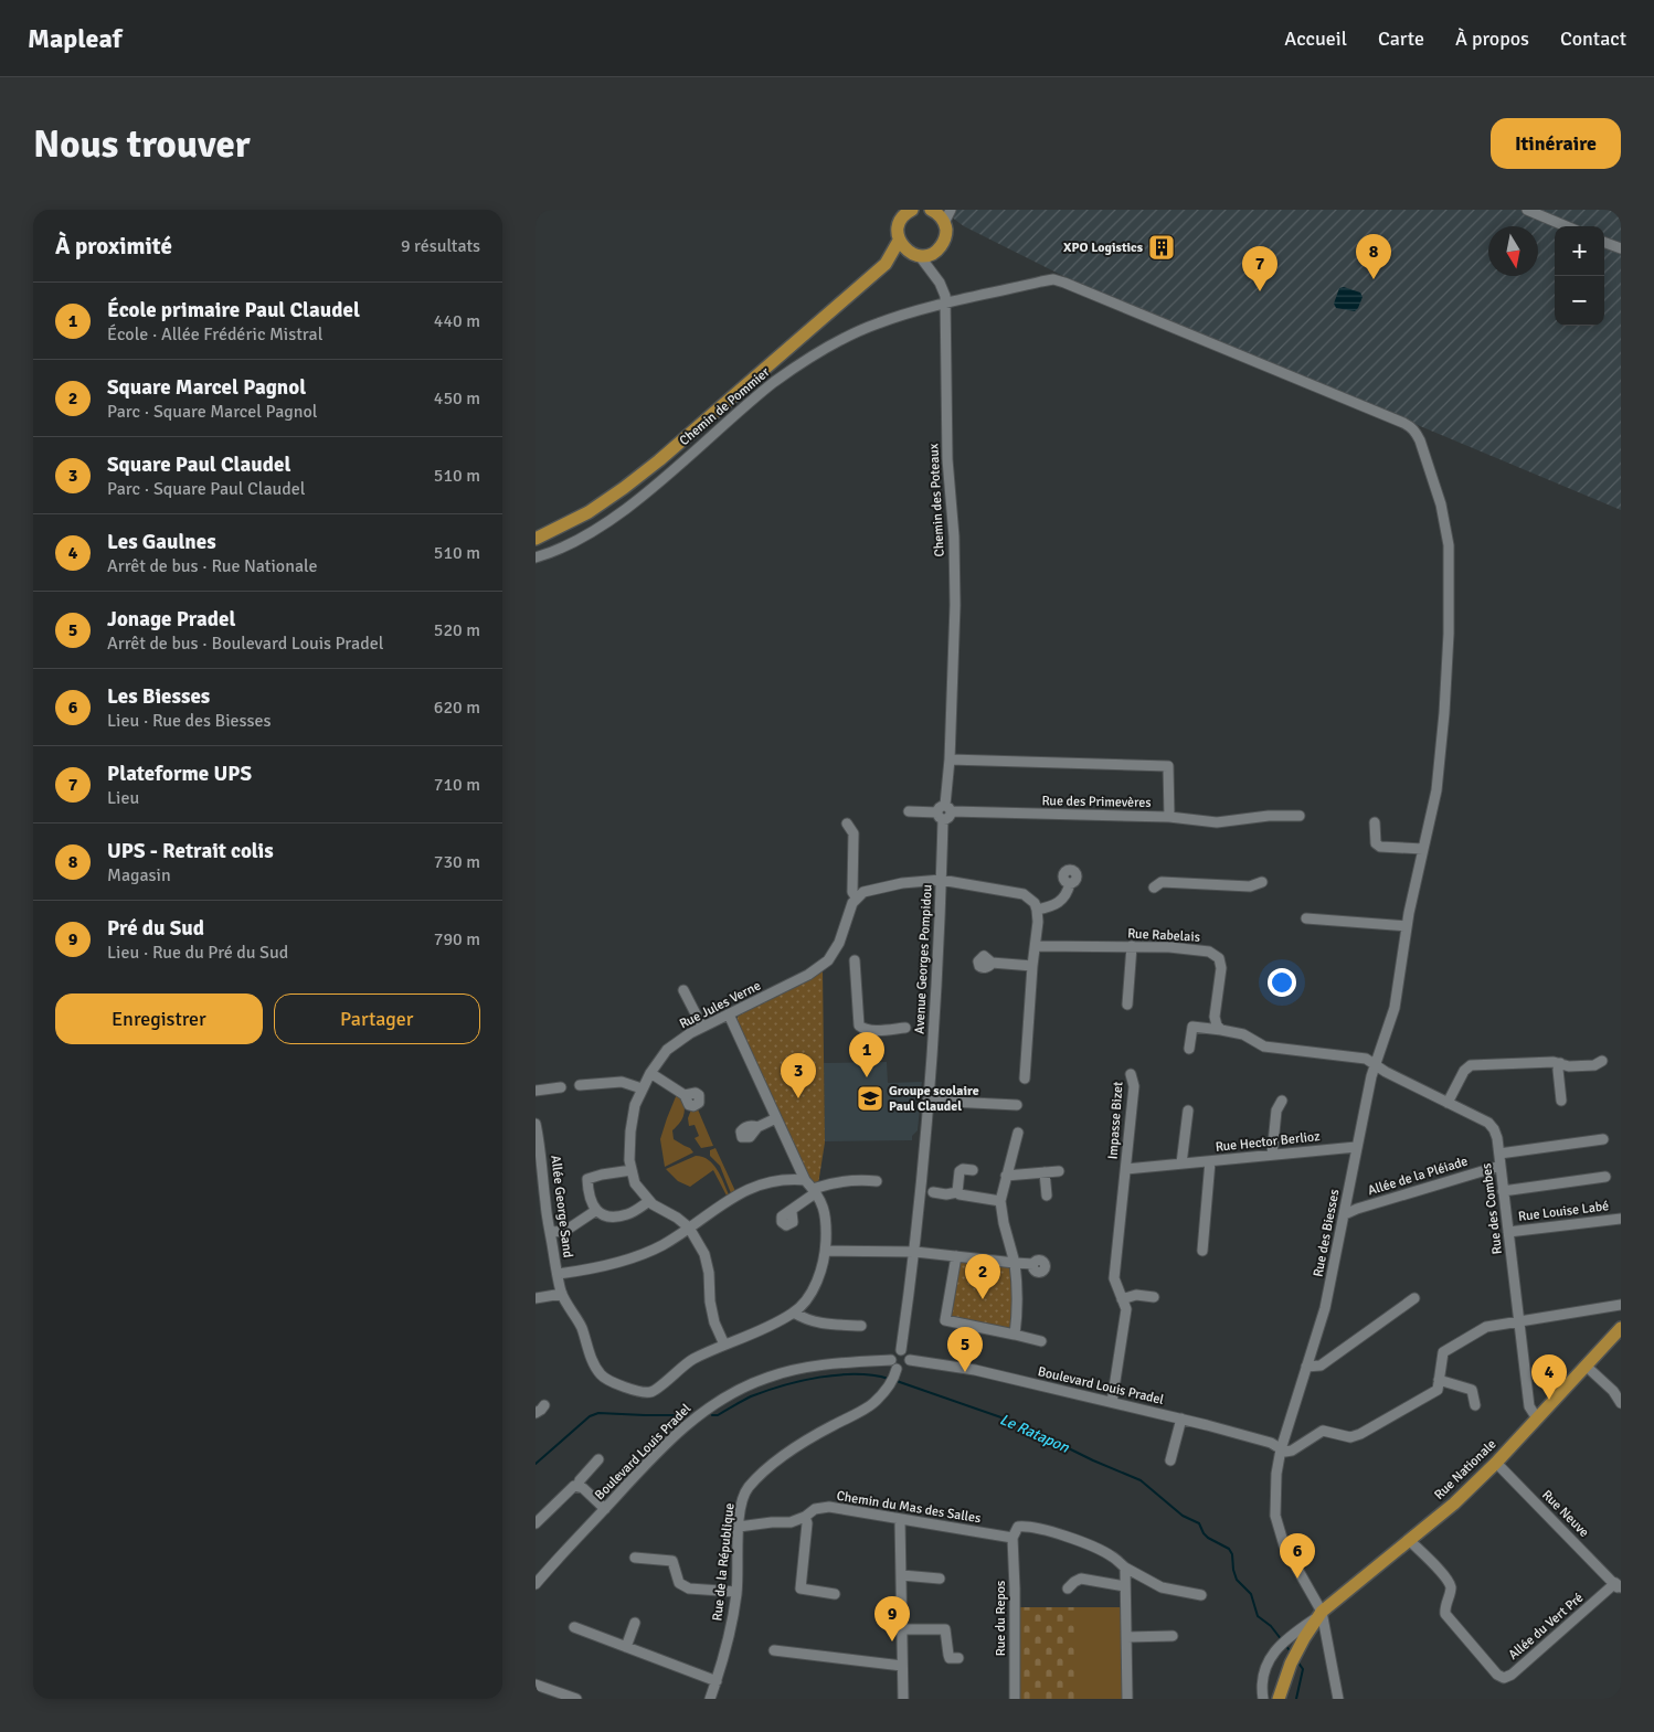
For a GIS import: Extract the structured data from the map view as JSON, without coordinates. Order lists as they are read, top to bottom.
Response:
{
  "streets": {
    "main road": ["Rue Nationale"],
    "street": [
      "Chemin de Pommier",
      "Chemin des Poteaux",
      "Rue des Primevères",
      "Rue Rabelais",
      "Avenue Georges Pompidou",
      "Rue Jules Verne",
      "Impasse Bizet",
      "Rue Hector Berlioz",
      "Allée de la Pléiade",
      "Allée George Sand",
      "Rue des Combes",
      "Rue Louise Labé",
      "Rue des Biesses",
      "Boulevard Louis Pradel",
      "Chemin du Mas des Salles",
      "Rue Neuve",
      "Rue de la République",
      "Rue du Repos",
      "Allée du Vert Pré"
    ]
  },
  "crossings": [
    ["Chemin de Pommier", "Chemin des Poteaux"],
    ["Chemin de Pommier", "Rue des Biesses"],
    ["Chemin des Poteaux", "Rue des Primevères"],
    ["Rue Jules Verne", "Allée George Sand"],
    ["Impasse Bizet", "Rue Hector Berlioz"],
    ["Rue Hector Berlioz", "Rue des Biesses"],
    ["Allée de la Pléiade", "Rue des Combes"],
    ["Allée de la Pléiade", "Rue des Biesses"],
    ["Rue des Combes", "Rue Louise Labé"],
    ["Rue des Combes", "Rue des Biesses"],
    ["Rue des Combes", "Rue Nationale"],
    ["Rue des Biesses", "Boulevard Louis Pradel"],
    ["Rue des Biesses", "Rue Nationale"],
    ["Boulevard Louis Pradel", "Rue de la République"],
    ["Rue Nationale", "Rue Neuve"],
    ["Rue Nationale", "Allée du Vert Pré"],
    ["Chemin du Mas des Salles", "Rue de la République"],
    ["Chemin du Mas des Salles", "Rue du Repos"],
    ["Rue Neuve", "Allée du Vert Pré"]
  ],
  "water": ["Le Ratapon"],
  "places": {
    "building": ["XPO Logistics"],
    "school or university": ["Groupe scolaire Paul Claudel"]
  },
  "north": "bottom",
  "page": {
    "header": "Mapleaf",
    "nav": [
      "Accueil",
      "Carte",
      "À propos",
      "Contact"
    ],
    "buttons": [
      "Itinéraire",
      ["Enregistrer", "Partager"]
    ],
    "title": "Nous trouver",
    "heading": ["À proximité", "9 résultats"],
    "map_buttons": ["+", "−"],
    "pins": [
      "8",
      "7",
      "1",
      "3",
      "2",
      "5",
      "4",
      "6",
      "9"
    ],
    "list": [
      {
        "mark": "1",
        "name": "École primaire Paul Claudel",
        "note": "École · Allée Frédéric Mistral",
        "value": "440 m"
      },
      {
        "mark": "2",
        "name": "Square Marcel Pagnol",
        "note": "Parc · Square Marcel Pagnol",
        "value": "450 m"
      },
      {
        "mark": "3",
        "name": "Square Paul Claudel",
        "note": "Parc · Square Paul Claudel",
        "value": "510 m"
      },
      {
        "mark": "4",
        "name": "Les Gaulnes",
        "note": "Arrêt de bus · Rue Nationale",
        "value": "510 m"
      },
      {
        "mark": "5",
        "name": "Jonage Pradel",
        "note": "Arrêt de bus · Boulevard Louis Pradel",
        "value": "520 m"
      },
      {
        "mark": "6",
        "name": "Les Biesses",
        "note": "Lieu · Rue des Biesses",
        "value": "620 m"
      },
      {
        "mark": "7",
        "name": "Plateforme UPS",
        "note": "Lieu",
        "value": "710 m"
      },
      {
        "mark": "8",
        "name": "UPS - Retrait colis",
        "note": "Magasin",
        "value": "730 m"
      },
      {
        "mark": "9",
        "name": "Pré du Sud",
        "note": "Lieu · Rue du Pré du Sud",
        "value": "790 m"
      }
    ]
  }
}
